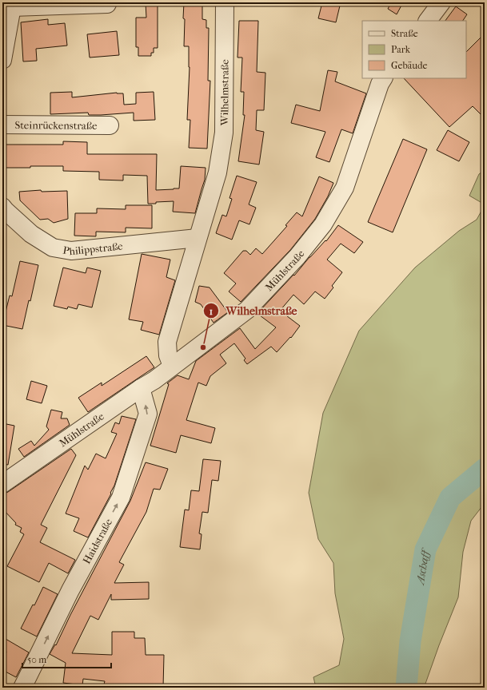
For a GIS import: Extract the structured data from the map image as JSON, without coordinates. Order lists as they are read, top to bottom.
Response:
{
  "streets": {
    "street": [
      "Wilhelmstraße",
      "Steinrückenstraße",
      "Philippstraße",
      "Mühlstraße",
      "Haidstraße"
    ]
  },
  "crossings": [
    ["Wilhelmstraße", "Philippstraße"],
    ["Wilhelmstraße", "Mühlstraße"],
    ["Mühlstraße", "Haidstraße"]
  ],
  "one_way": ["Haidstraße"],
  "water": ["Aschaff"],
  "places": ["Wilhelmstraße"],
  "legend": ["Straße", "Park", "Gebäude"],
  "scale_bar": "50 m"
}
